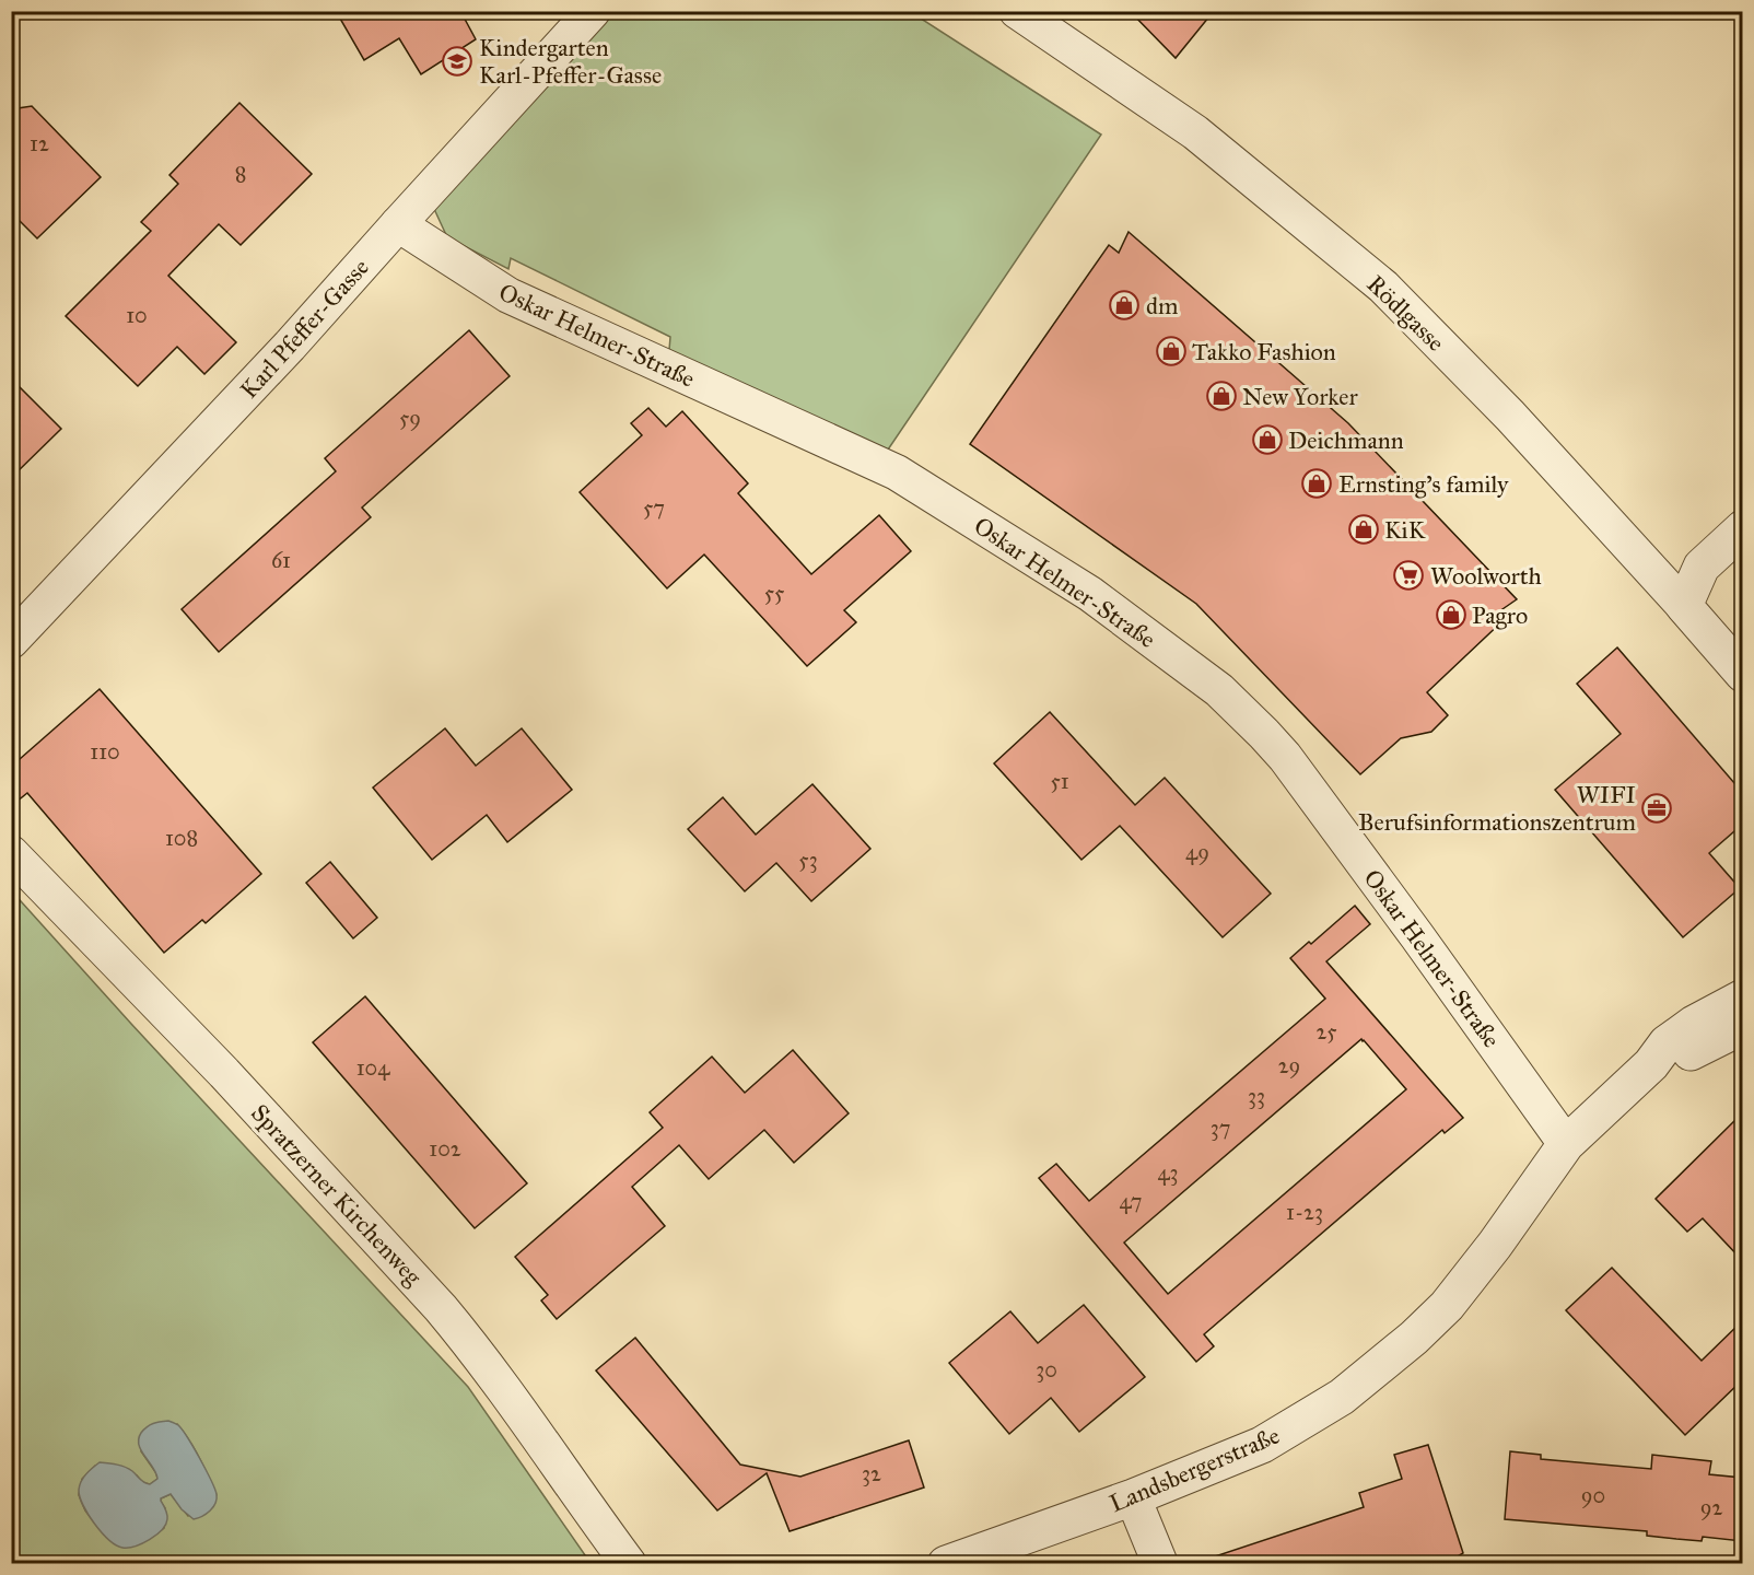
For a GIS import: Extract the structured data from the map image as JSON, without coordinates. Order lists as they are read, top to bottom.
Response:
{
  "streets": {
    "street": [
      "Rödlgasse",
      "Karl Pfeffer-Gasse",
      "Oskar Helmer-Straße",
      "Spratzerner Kirchenweg",
      "Landsbergerstraße"
    ]
  },
  "crossings": [
    ["Karl Pfeffer-Gasse", "Oskar Helmer-Straße"],
    ["Oskar Helmer-Straße", "Landsbergerstraße"]
  ],
  "places": {
    "school or university": ["Kindergarten Karl-Pfeffer-Gasse"],
    "shop": [
      "dm",
      "Takko Fashion",
      "New Yorker",
      "Deichmann",
      "Ernsting's family",
      "KiK",
      "Pagro"
    ],
    "supermarket": ["Woolworth"],
    "office": ["WIFI Berufsinformationszentrum"]
  },
  "house_numbers": [
    "12",
    "8",
    "10",
    "59",
    "57",
    "61",
    "55",
    "110",
    "51",
    "108",
    "49",
    "53",
    "25",
    "29",
    "104",
    "33",
    "37",
    "102",
    "43",
    "47",
    "1-23",
    "30",
    "32",
    "90",
    "92"
  ]
}
